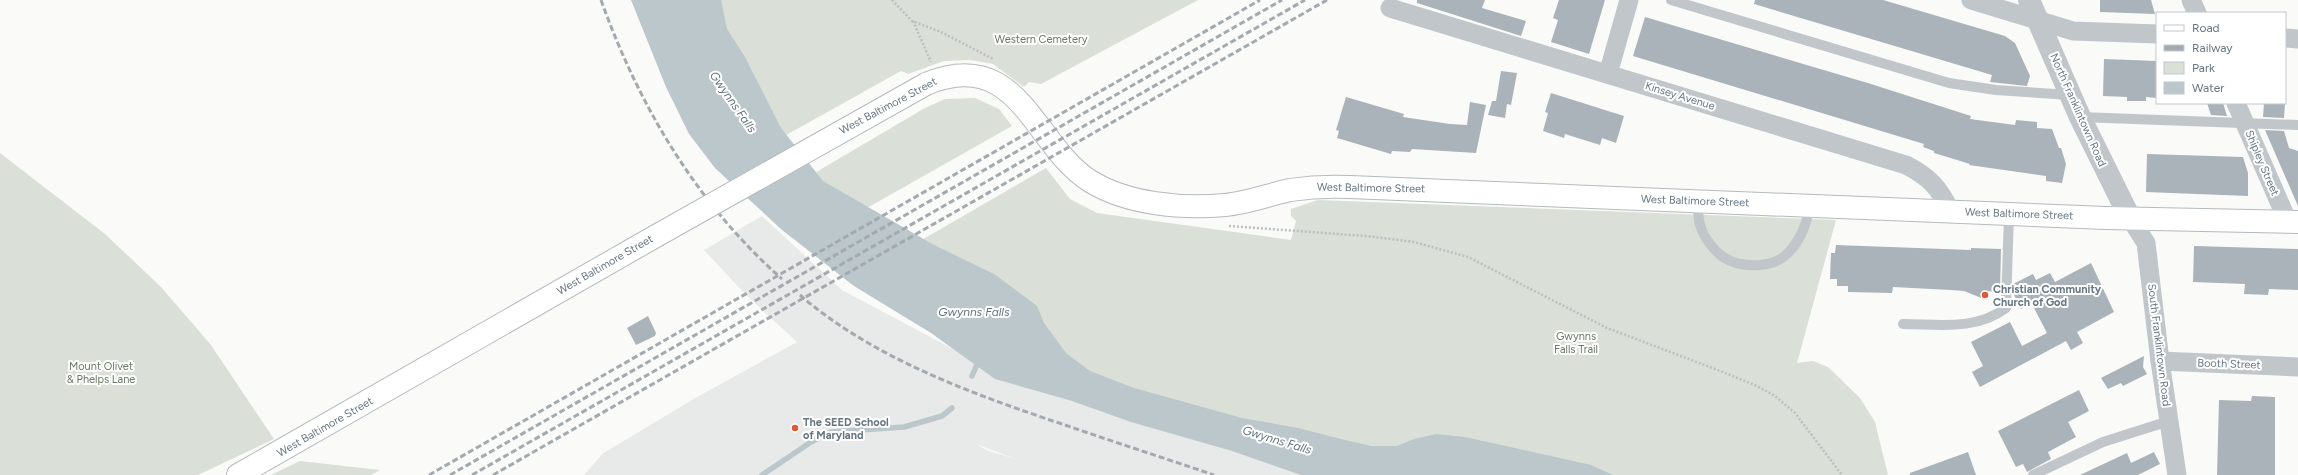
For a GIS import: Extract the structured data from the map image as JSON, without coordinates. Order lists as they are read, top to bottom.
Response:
{
  "streets": {
    "main road": ["West Baltimore Street"],
    "street": [
      "Kinsey Avenue",
      "North Franklintown Road",
      "Shipley Street",
      "South Franklintown Road",
      "Booth Street"
    ]
  },
  "crossings": [
    ["Kinsey Avenue", "West Baltimore Street"],
    ["West Baltimore Street", "North Franklintown Road"],
    ["West Baltimore Street", "Shipley Street"],
    ["West Baltimore Street", "South Franklintown Road"],
    ["North Franklintown Road", "South Franklintown Road"],
    ["South Franklintown Road", "Booth Street"]
  ],
  "water": ["Gwynns Falls"],
  "parks": ["Western Cemetery", "Gwynns Falls Trail", "Mount Olivet & Phelps Lane"],
  "places": ["Christian Community Church of God", "The SEED School of Maryland"],
  "legend": [
    "Road",
    "Railway",
    "Park",
    "Water"
  ]
}
